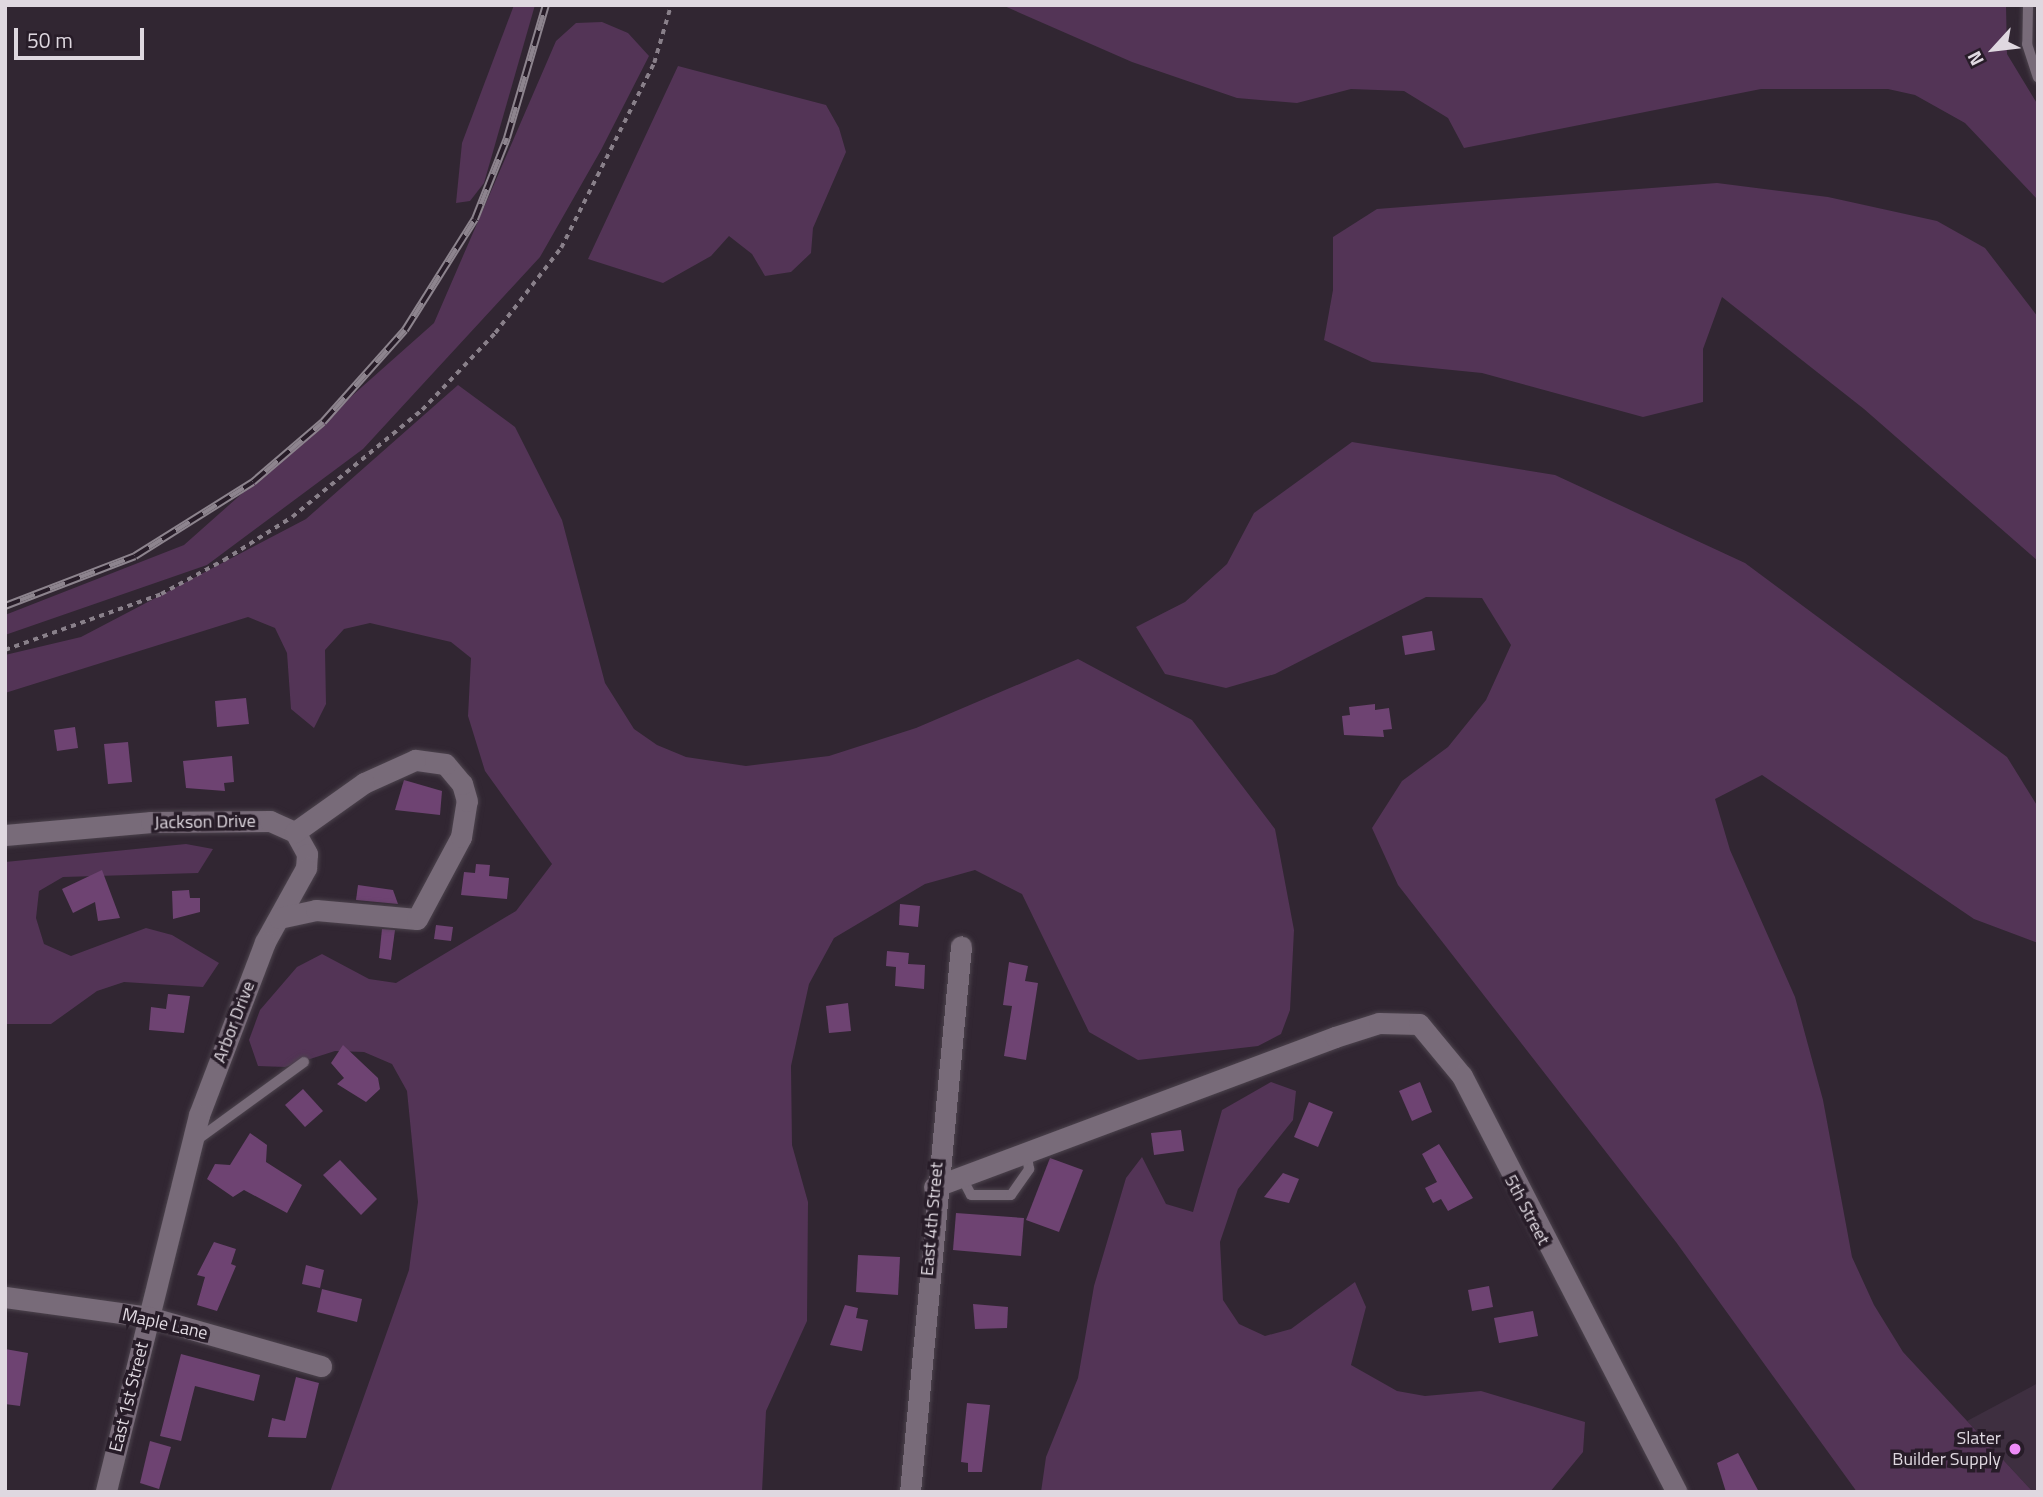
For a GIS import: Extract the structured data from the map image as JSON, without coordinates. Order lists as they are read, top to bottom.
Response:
{
  "streets": {
    "street": [
      "Jackson Drive",
      "Arbor Drive",
      "5th Street",
      "East 4th Street",
      "Maple Lane",
      "East 1st Street"
    ]
  },
  "crossings": [
    ["Jackson Drive", "Arbor Drive"],
    ["Arbor Drive", "East 1st Street"],
    ["5th Street", "East 4th Street"],
    ["Maple Lane", "East 1st Street"]
  ],
  "places": ["Slater Builder Supply"],
  "scale_bar": "50 m",
  "north": "bottom left"
}
